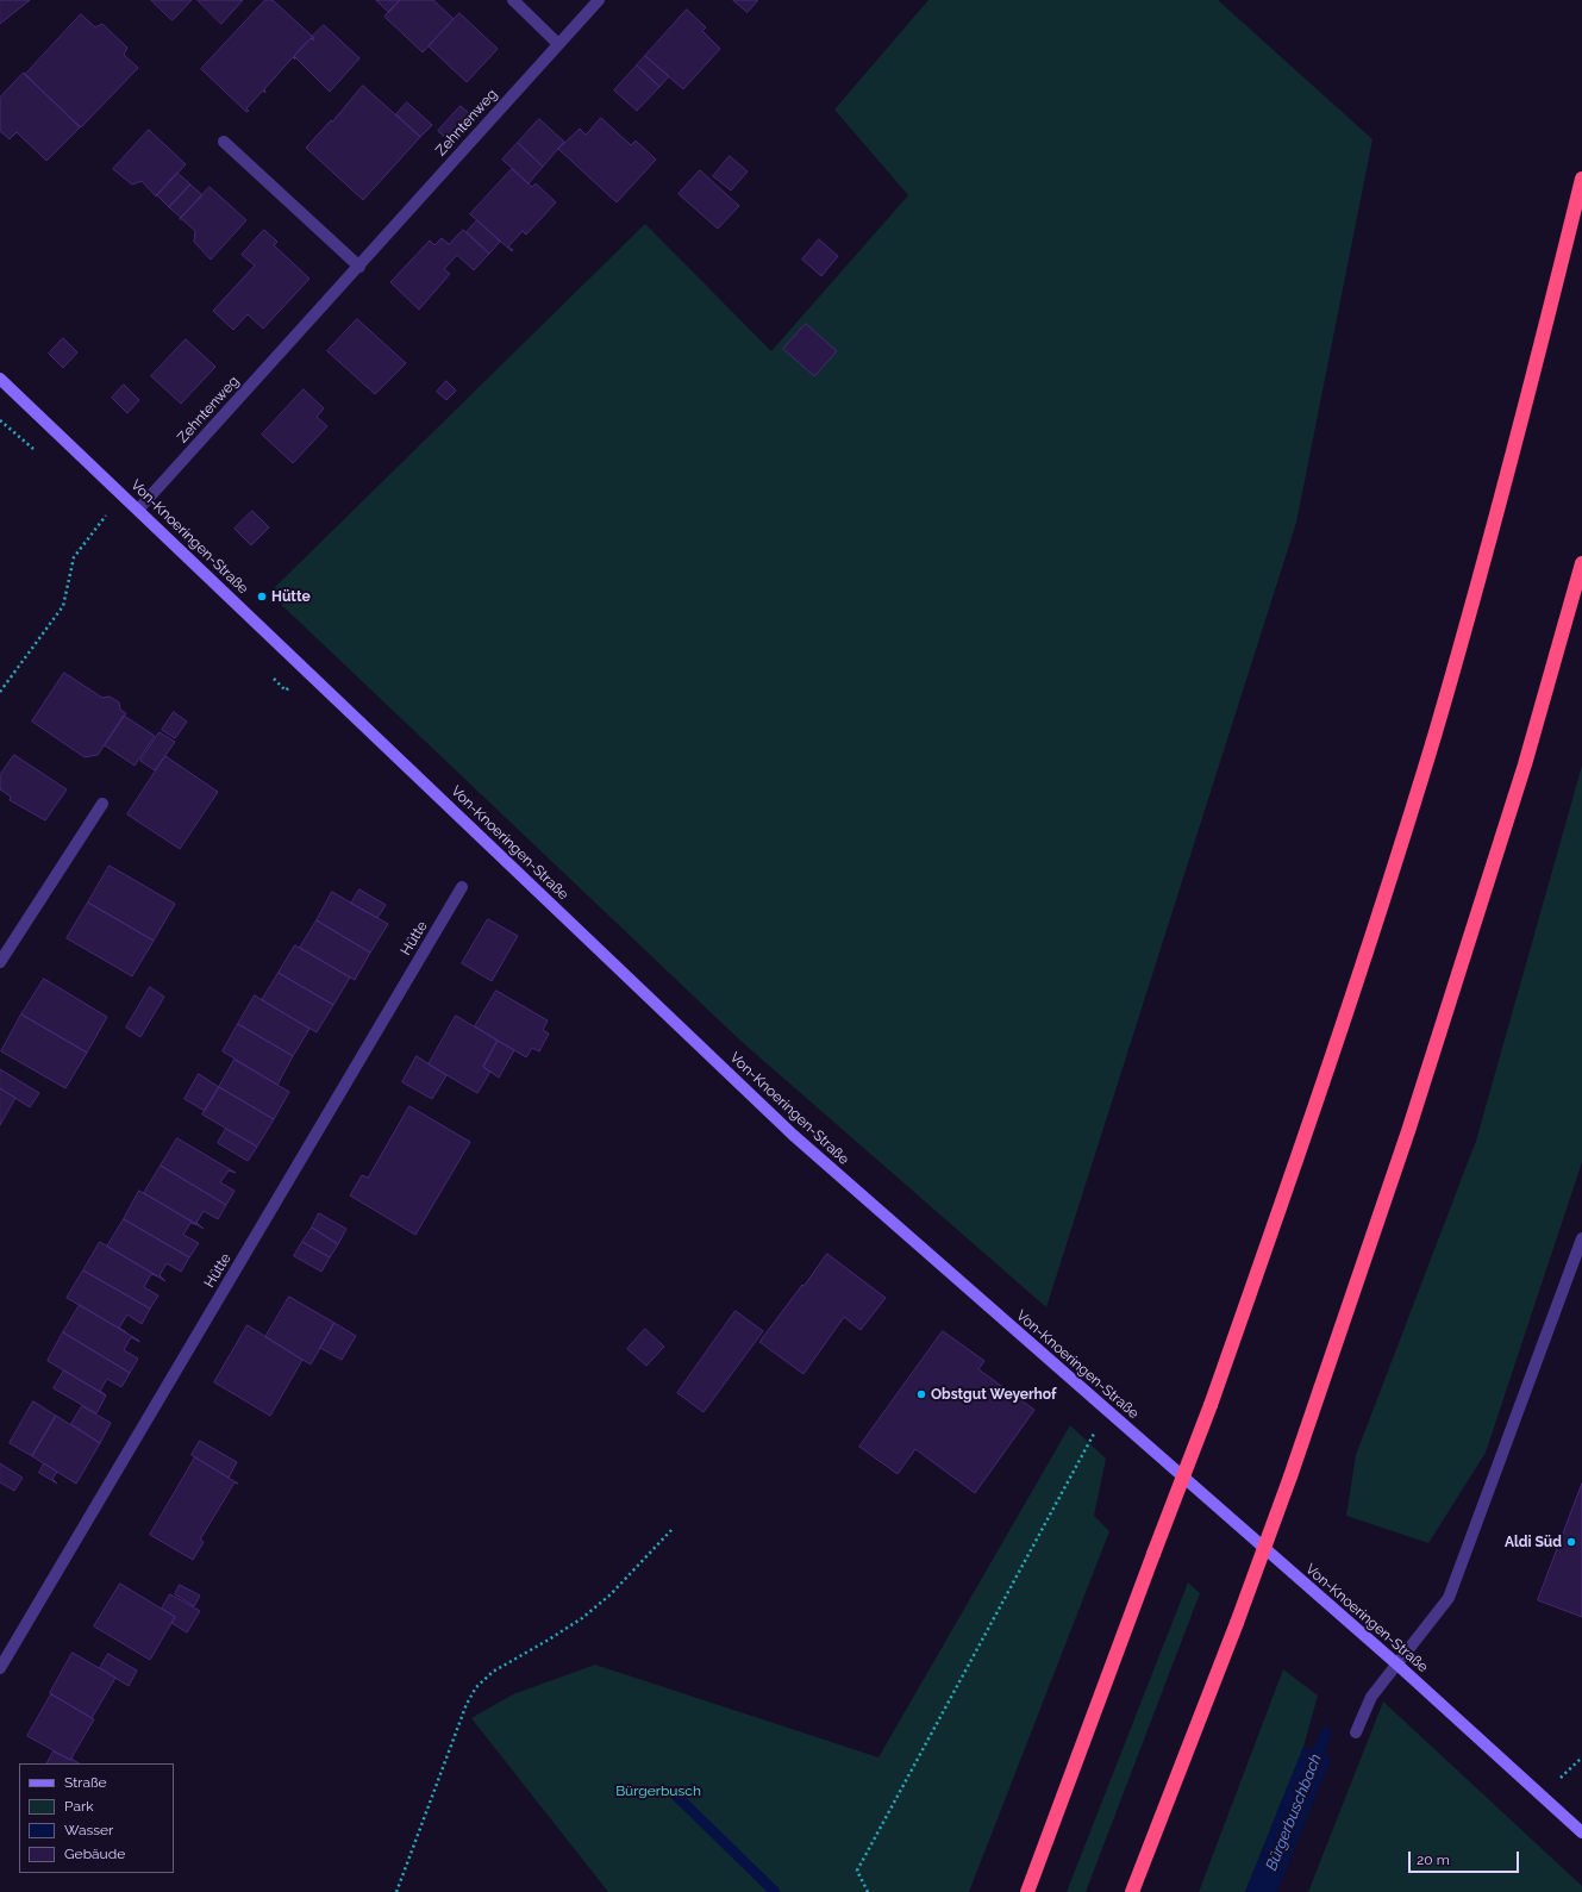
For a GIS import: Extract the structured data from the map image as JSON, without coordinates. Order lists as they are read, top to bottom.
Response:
{
  "streets": {
    "main road": ["Von-Knoeringen-Straße"],
    "street": ["Zehntenweg", "Hütte"]
  },
  "crossings": [
    ["Zehntenweg", "Von-Knoeringen-Straße"]
  ],
  "water": ["Bürgerbuschbach"],
  "parks": ["Bürgerbusch"],
  "places": ["Hütte", "Obstgut Weyerhof", "Aldi Süd"],
  "legend": [
    "Straße",
    "Park",
    "Wasser",
    "Gebäude"
  ],
  "scale_bar": "20 m"
}
